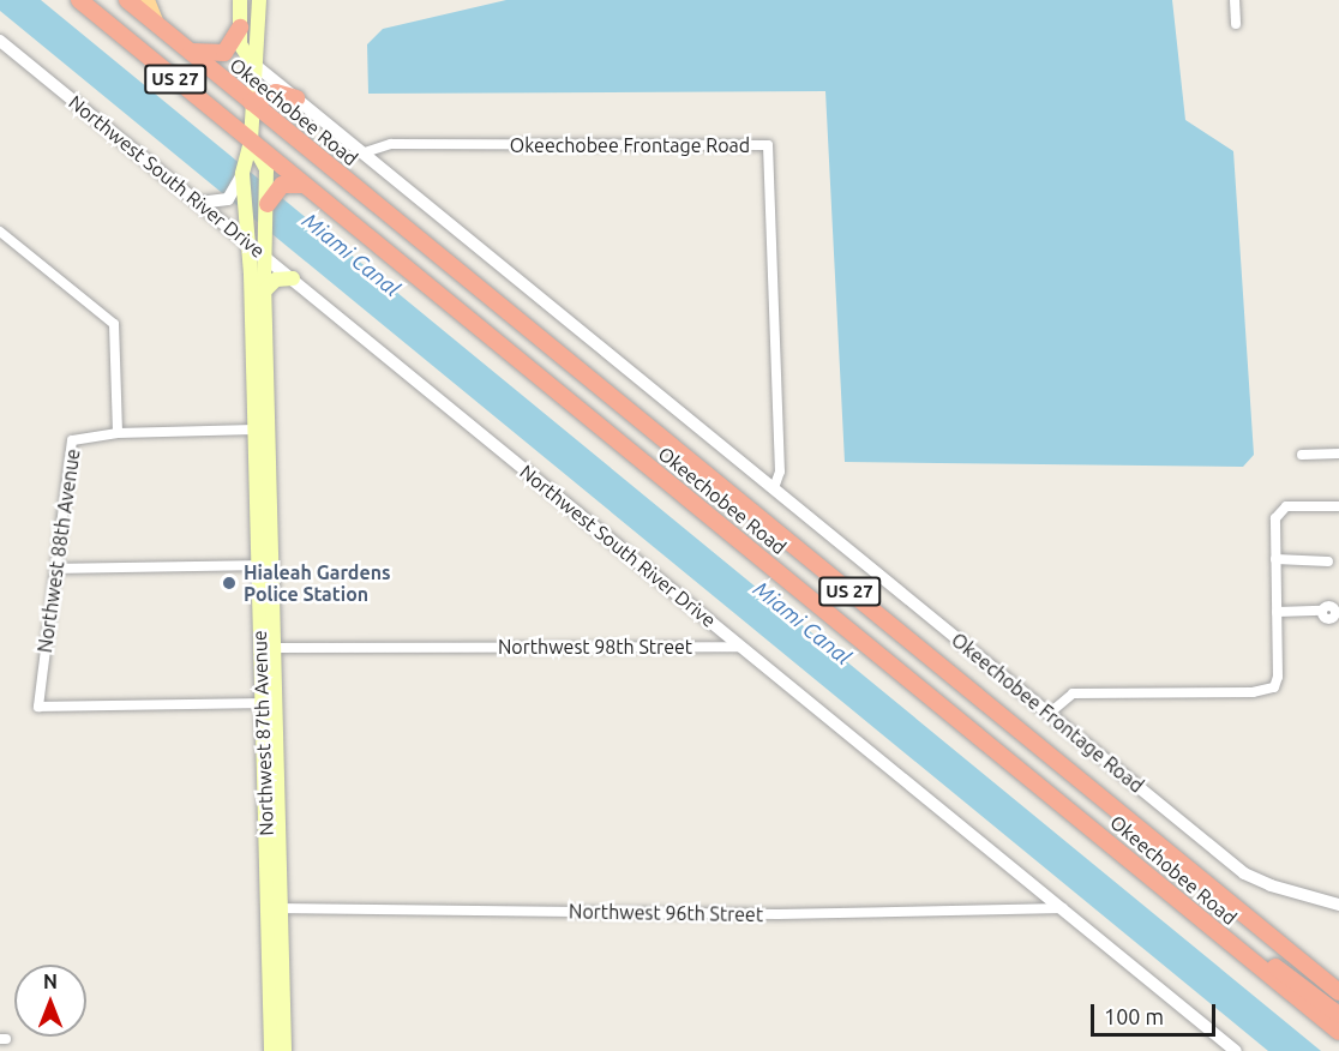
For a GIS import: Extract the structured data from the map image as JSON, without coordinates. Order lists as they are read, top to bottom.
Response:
{
  "streets": {
    "highway": ["US 27", "Okeechobee Road"],
    "main road": ["Northwest 87th Avenue"],
    "street": [
      "Okeechobee Frontage Road",
      "Northwest South River Drive",
      "Northwest 88th Avenue",
      "Northwest 98th Street",
      "Northwest 96th Street"
    ]
  },
  "crossings": [
    ["Northwest South River Drive", "Northwest 98th Street"],
    ["Northwest South River Drive", "Northwest 87th Avenue"],
    ["Northwest South River Drive", "Northwest 96th Street"],
    ["Northwest 88th Avenue", "Northwest 87th Avenue"],
    ["Northwest 98th Street", "Northwest 87th Avenue"],
    ["Northwest 87th Avenue", "Northwest 96th Street"]
  ],
  "water": ["Miami Canal"],
  "places": ["Hialeah Gardens Police Station"],
  "scale_bar": "100 m",
  "north": "top"
}
